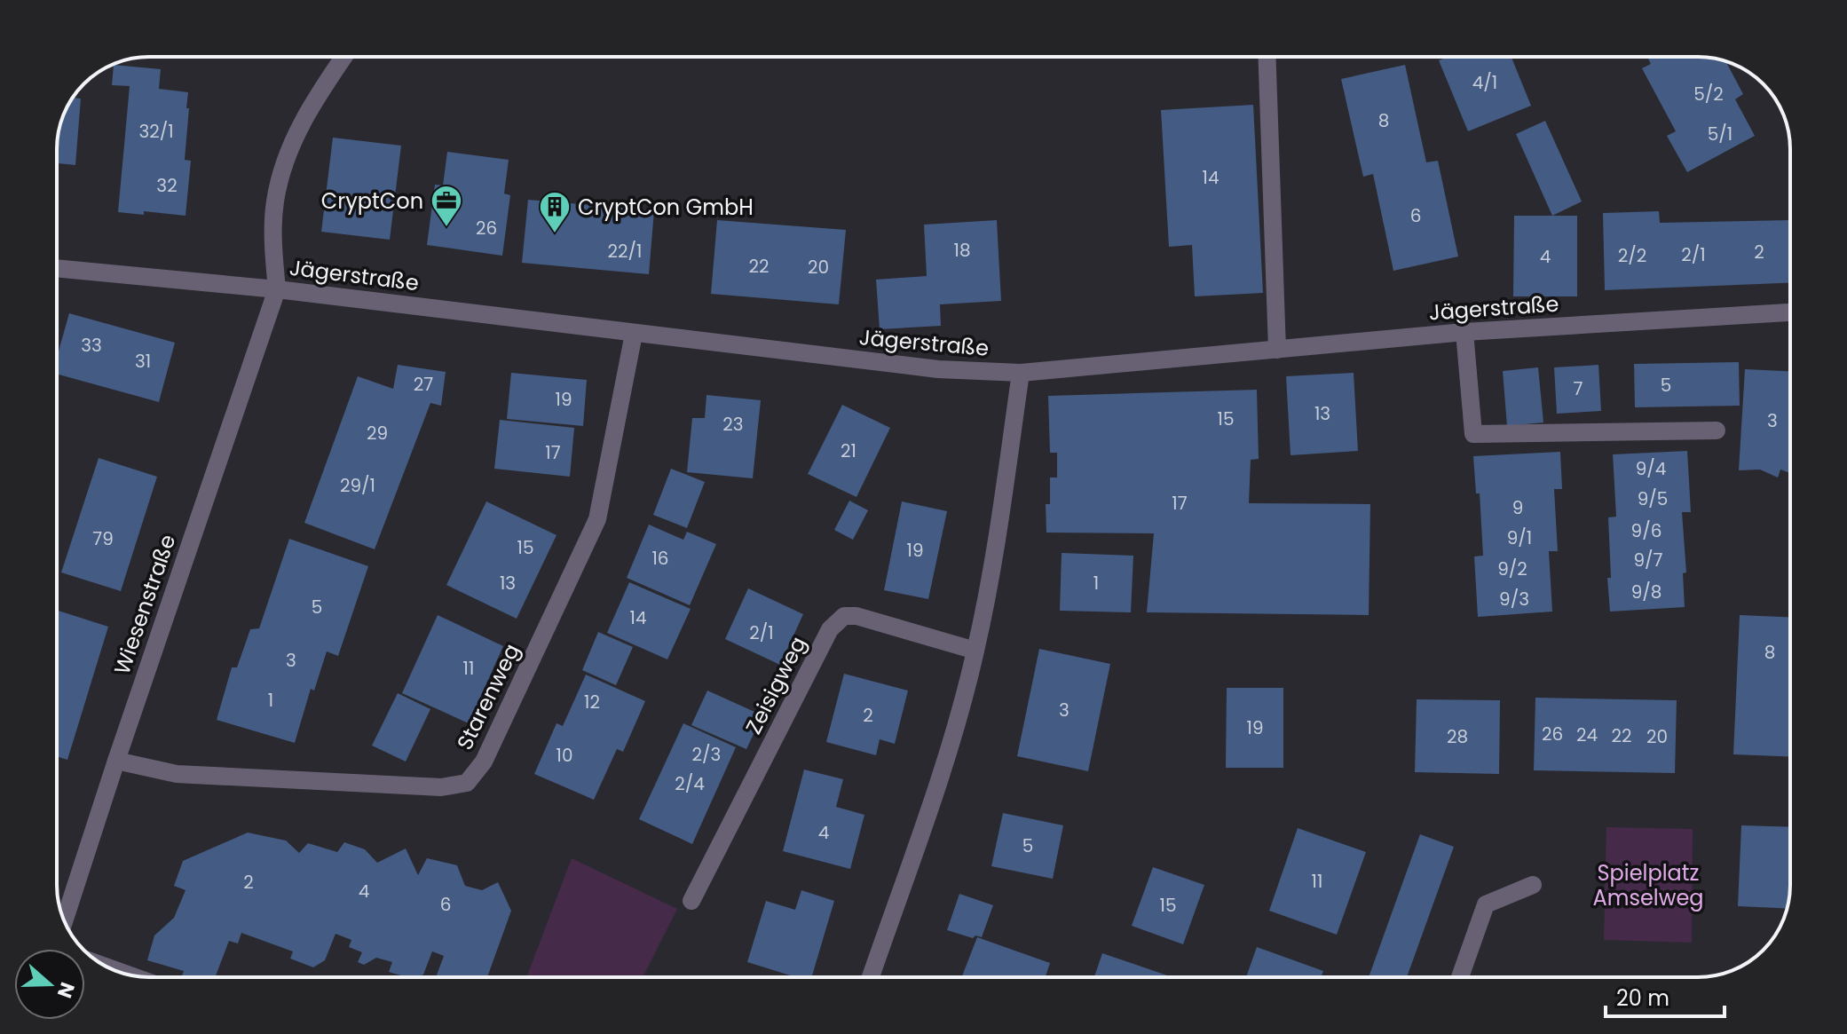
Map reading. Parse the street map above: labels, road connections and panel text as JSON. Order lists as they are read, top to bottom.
{
  "streets": {
    "street": [
      "Jägerstraße",
      "Wiesenstraße",
      "Zeisigweg",
      "Starenweg"
    ]
  },
  "crossings": [
    ["Jägerstraße", "Wiesenstraße"],
    ["Jägerstraße", "Starenweg"],
    ["Wiesenstraße", "Starenweg"]
  ],
  "parks": ["Spielplatz Amselweg"],
  "places": {
    "office": ["CryptCon"],
    "building": ["CryptCon GmbH"]
  },
  "house_numbers": [
    "4/1",
    "5/2",
    "8",
    "32/1",
    "5/1",
    "14",
    "32",
    "6",
    "26",
    "18",
    "22/1",
    "2",
    "2/1",
    "2/2",
    "4",
    "22",
    "20",
    "33",
    "31",
    "27",
    "5",
    "7",
    "19",
    "13",
    "15",
    "3",
    "23",
    "29",
    "21",
    "17",
    "9/4",
    "29/1",
    "9/5",
    "17",
    "9",
    "9/6",
    "9/1",
    "79",
    "15",
    "19",
    "16",
    "9/7",
    "9/2",
    "13",
    "1",
    "9/8",
    "9/3",
    "5",
    "14",
    "2/1",
    "8",
    "3",
    "11",
    "1",
    "12",
    "3",
    "2",
    "19",
    "26",
    "24",
    "22",
    "28",
    "20",
    "2/3",
    "10",
    "2/4",
    "4",
    "5",
    "11",
    "2",
    "4",
    "6",
    "15"
  ],
  "scale_bar": "20 m",
  "north": "right"
}
